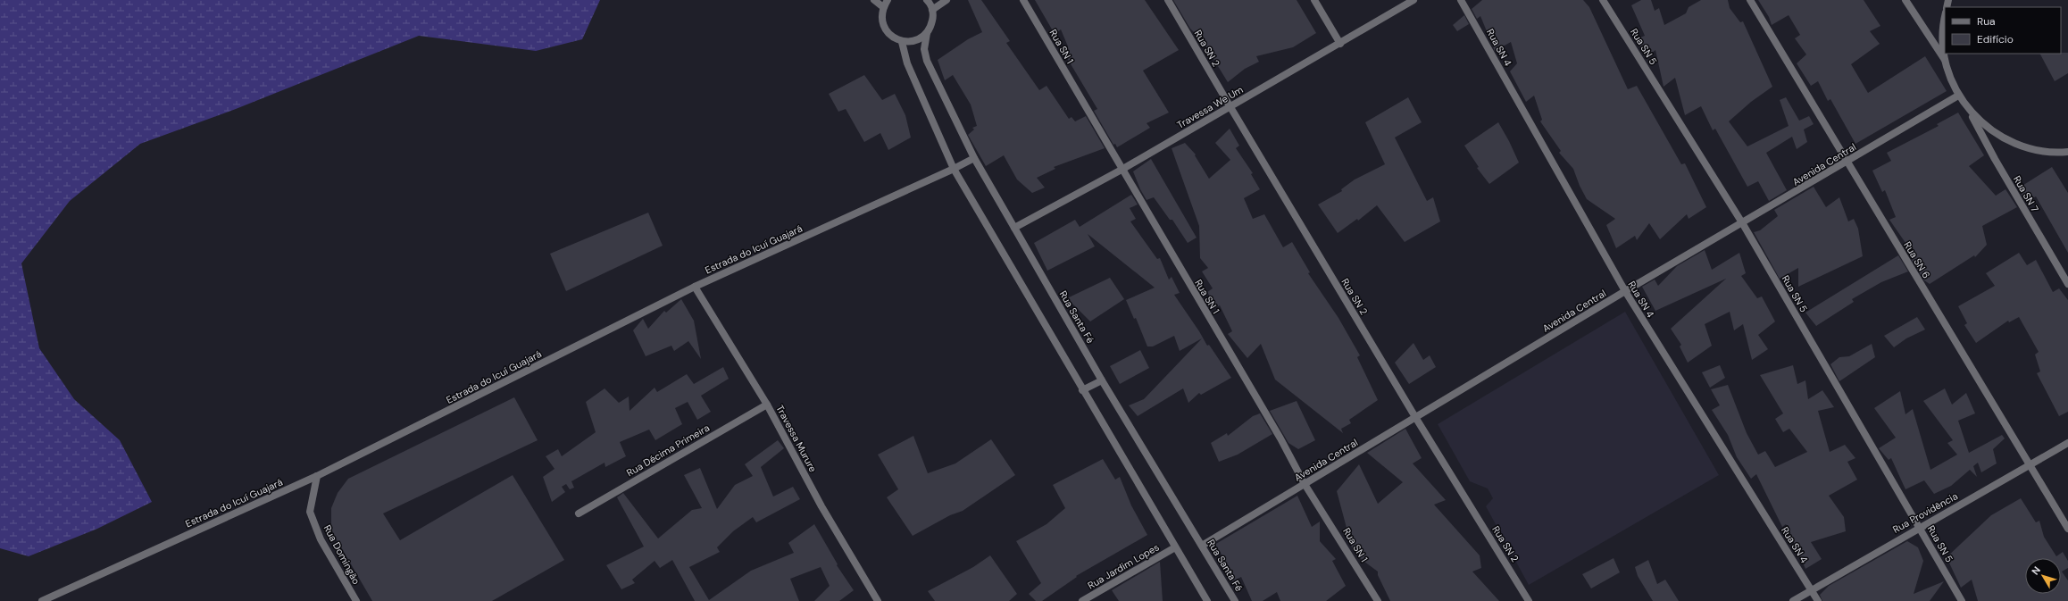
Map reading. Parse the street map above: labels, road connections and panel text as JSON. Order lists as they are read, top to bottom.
{
  "streets": {
    "street": [
      "Rua SN 1",
      "Rua SN 5",
      "Rua SN 4",
      "Rua SN 2",
      "Travessa We Um",
      "Avenida Central",
      "Rua SN 7",
      "Estrada do Icuí Guajará",
      "Rua SN 6",
      "Rua Santa Fé",
      "Travessa Murure",
      "Rua Décima Primeira",
      "Rua Providência",
      "Rua Domingão",
      "Rua Jardim Lopes"
    ]
  },
  "crossings": [
    ["Rua SN 1", "Travessa We Um"],
    ["Rua SN 1", "Avenida Central"],
    ["Rua SN 5", "Avenida Central"],
    ["Rua SN 5", "Rua Providência"],
    ["Rua SN 4", "Avenida Central"],
    ["Rua SN 4", "Rua Providência"],
    ["Rua SN 2", "Travessa We Um"],
    ["Rua SN 2", "Avenida Central"],
    ["Travessa We Um", "Rua Santa Fé"],
    ["Avenida Central", "Rua SN 6"],
    ["Avenida Central", "Rua Santa Fé"],
    ["Estrada do Icuí Guajará", "Rua Santa Fé"],
    ["Estrada do Icuí Guajará", "Travessa Murure"],
    ["Estrada do Icuí Guajará", "Rua Domingão"],
    ["Rua SN 6", "Rua Providência"],
    ["Travessa Murure", "Rua Décima Primeira"]
  ],
  "legend": ["Rua", "Edifício"],
  "north": "top left"
}
